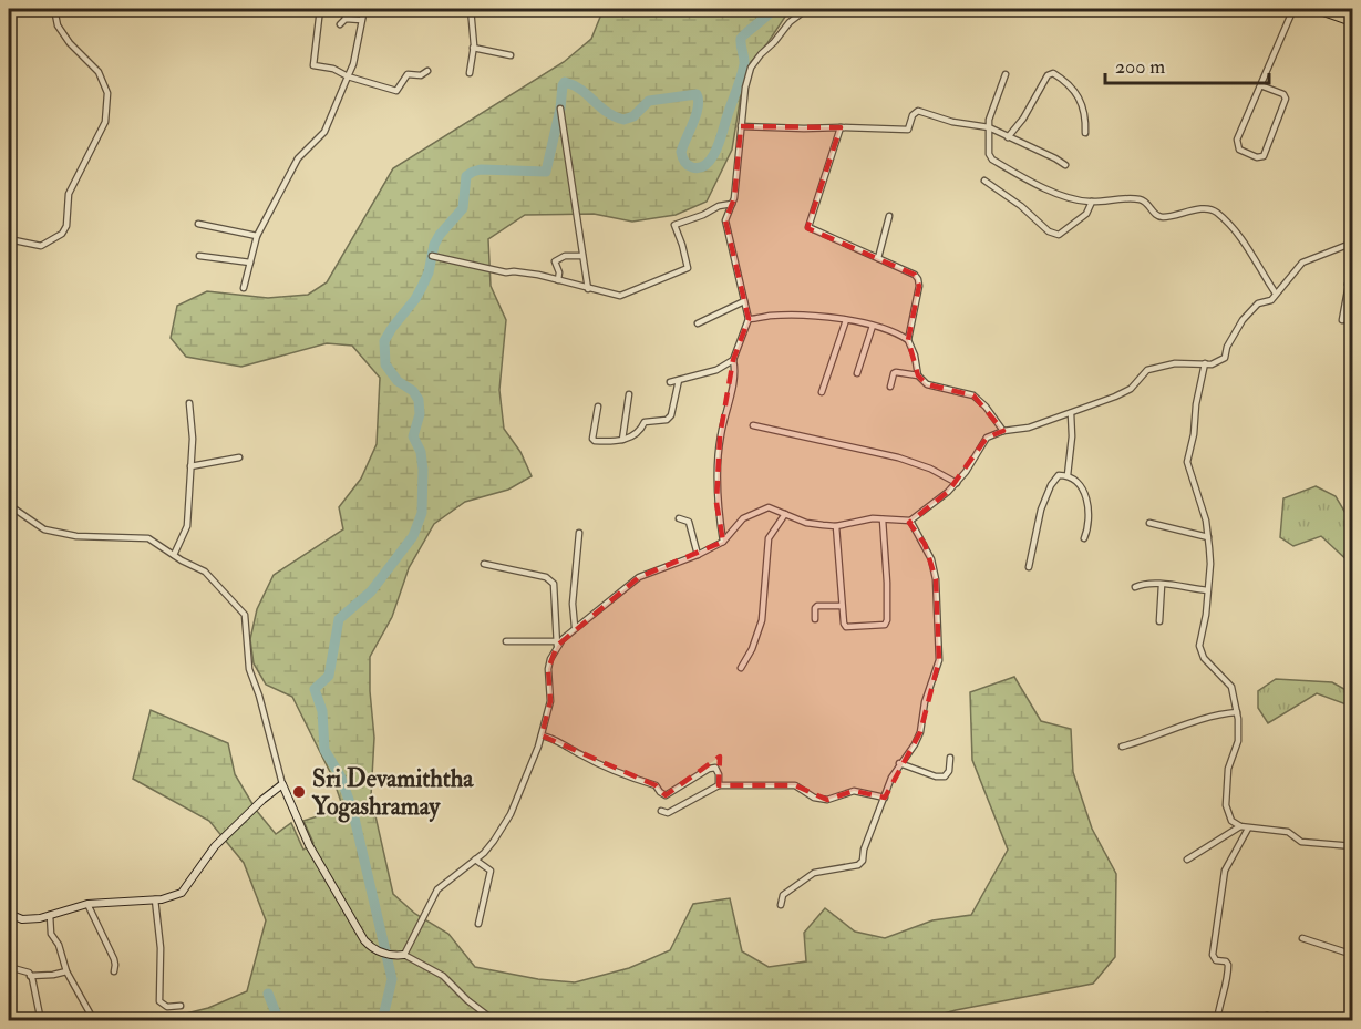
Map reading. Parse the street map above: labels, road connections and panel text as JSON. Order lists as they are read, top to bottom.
{
  "places": ["Sri Devamiththa Yogashramay"],
  "scale_bar": "200 m"
}
